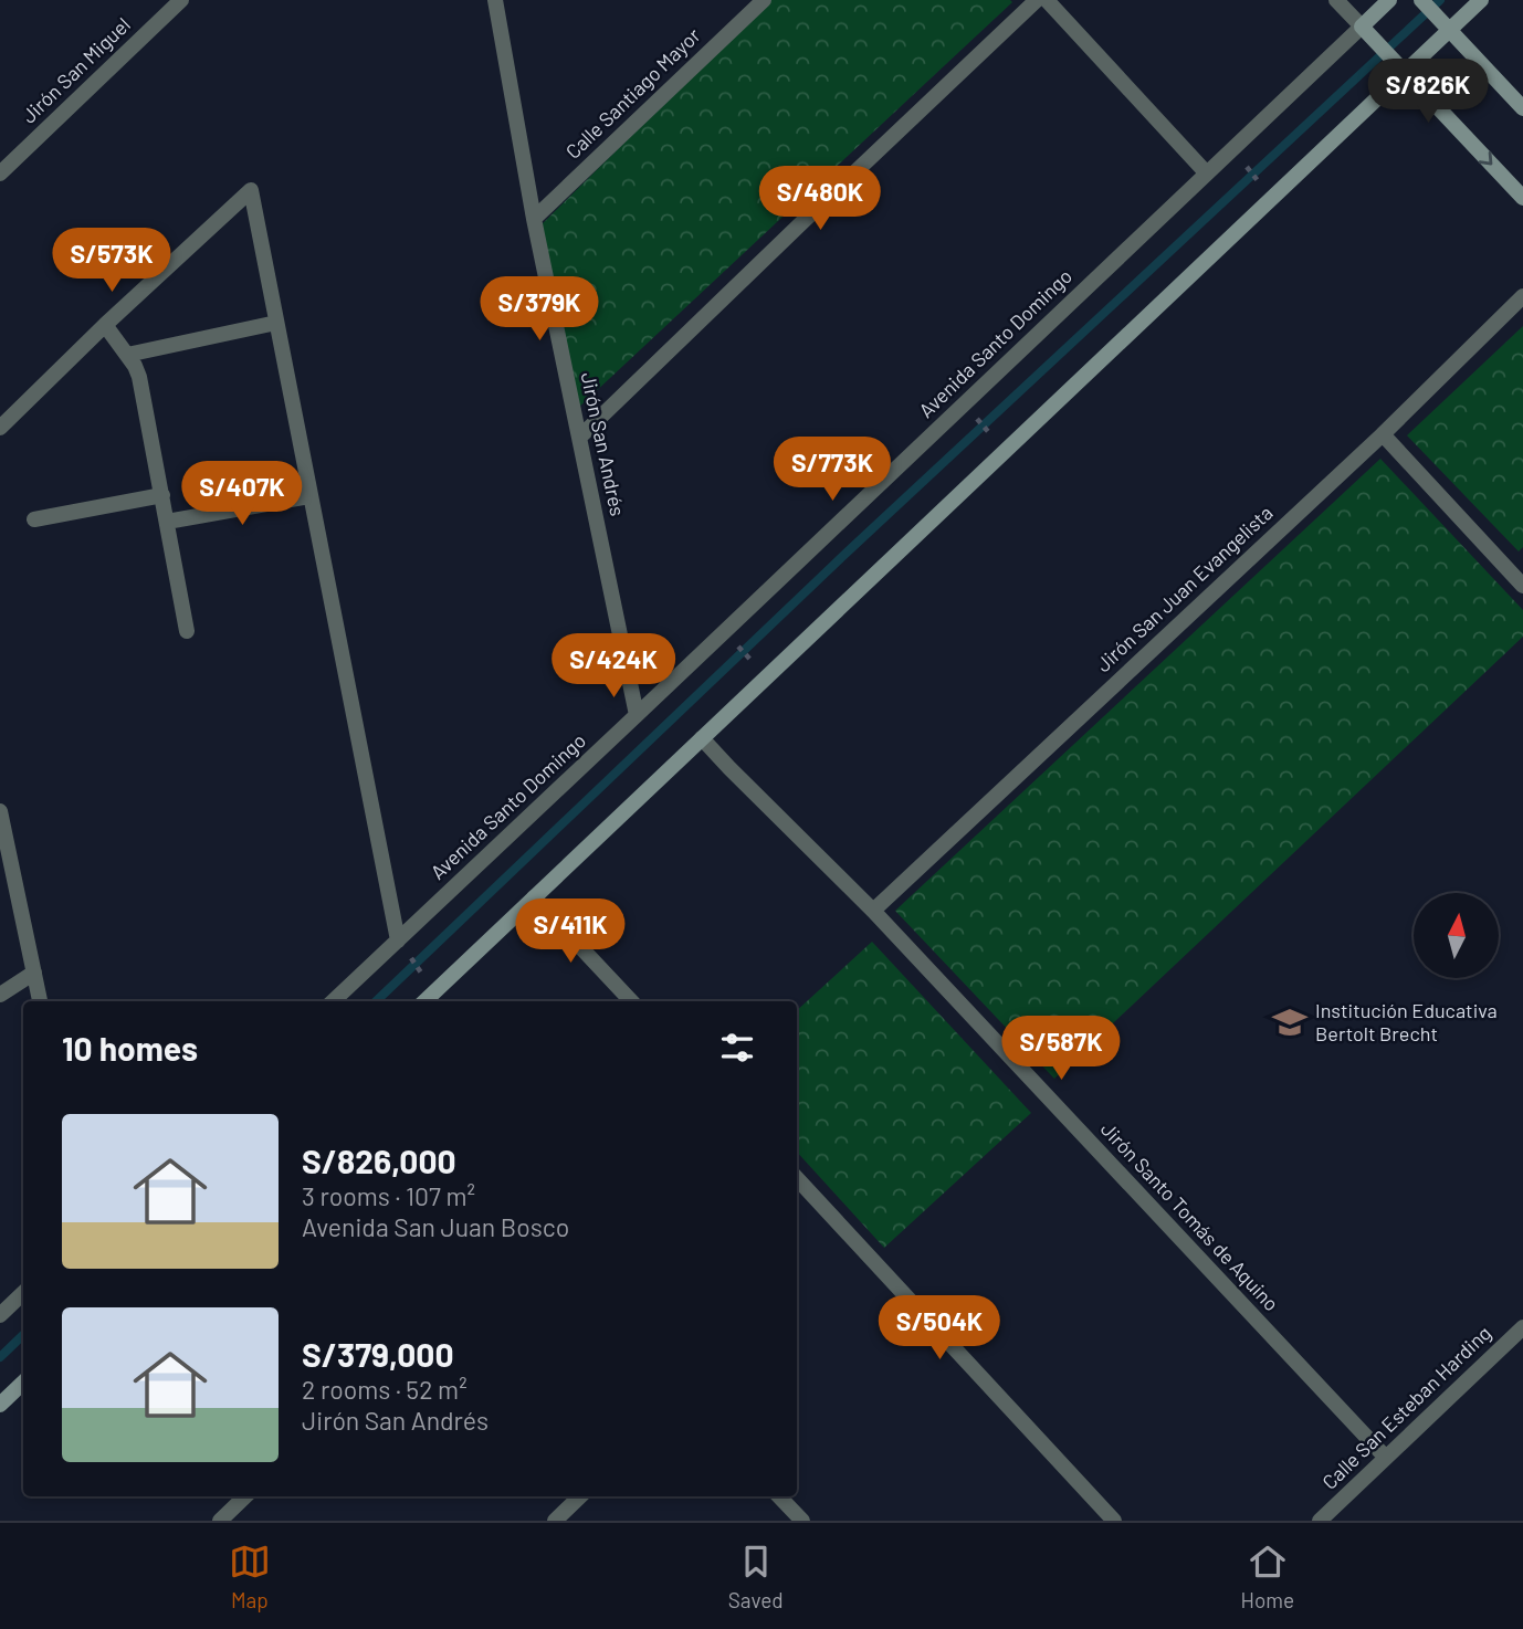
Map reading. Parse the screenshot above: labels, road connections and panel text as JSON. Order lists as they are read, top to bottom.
{
  "streets": {
    "main road": ["Avenida Santo Domingo"],
    "street": [
      "Jirón San Miguel",
      "Calle Santiago Mayor",
      "Jirón San Andrés",
      "Jirón San Juan Evangelista",
      "Jirón Santo Tomás de Aquino",
      "Calle San Esteban Harding"
    ]
  },
  "crossings": [
    ["Calle Santiago Mayor", "Jirón San Andrés"],
    ["Avenida Santo Domingo", "Jirón San Andrés"],
    ["Jirón San Juan Evangelista", "Jirón Santo Tomás de Aquino"],
    ["Jirón Santo Tomás de Aquino", "Calle San Esteban Harding"]
  ],
  "places": {
    "school or university": ["Institución Educativa Bertolt Brecht"]
  },
  "north": "top",
  "page": {
    "price": [
      "S/826K",
      "S/480K",
      "S/573K",
      "S/379K",
      "S/773K",
      "S/407K",
      "S/424K",
      "S/411K",
      "S/587K",
      "S/504K"
    ],
    "heading": "10 homes",
    "list": [
      {
        "name": "S/826,000",
        "note": "3 rooms · 107 m² · Avenida San Juan Bosco"
      },
      {
        "name": "S/379,000",
        "note": "2 rooms · 52 m² · Jirón San Andrés"
      }
    ],
    "tabs": ["Map", "Saved", "Home"]
  }
}
